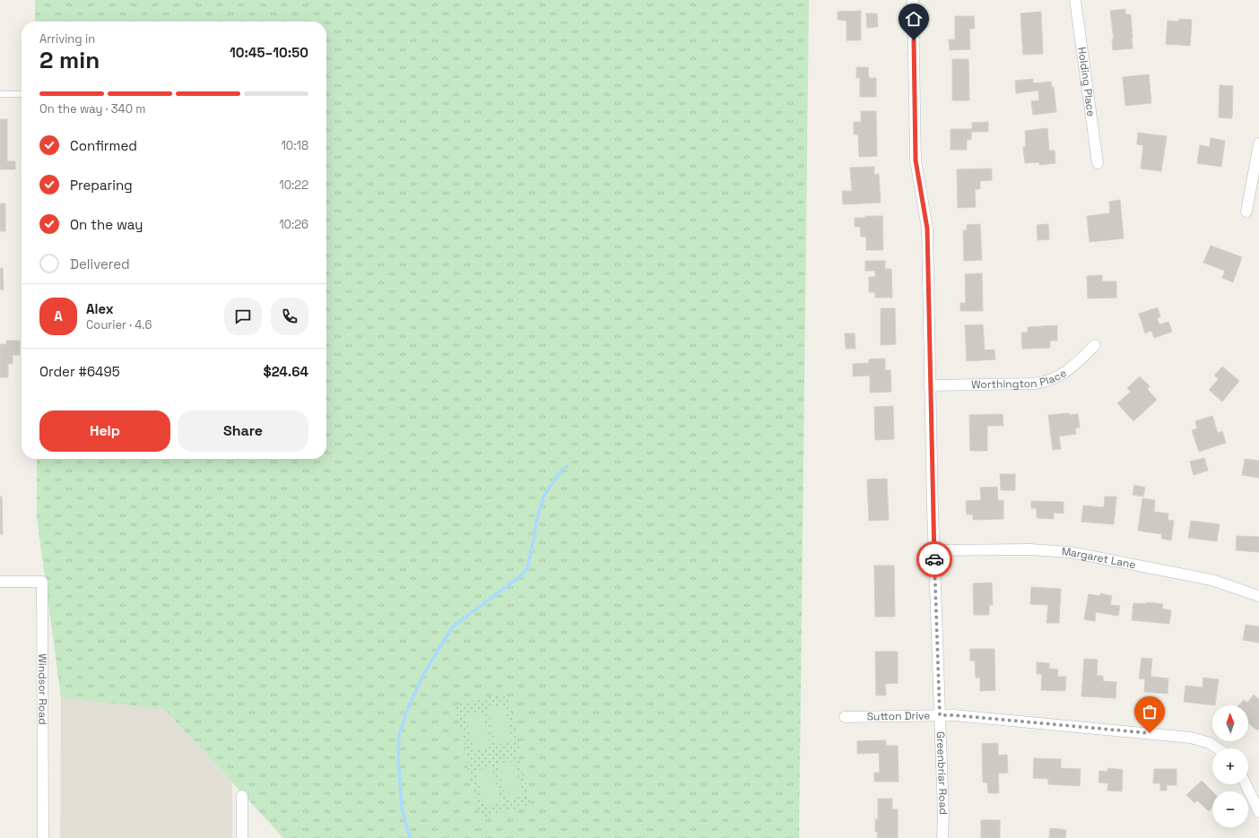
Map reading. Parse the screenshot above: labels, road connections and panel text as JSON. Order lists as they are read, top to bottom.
{
  "streets": {
    "street": [
      "Holding Place",
      "Worthington Place",
      "Margaret Lane",
      "Windsor Road",
      "Sutton Drive",
      "Greenbriar Road"
    ]
  },
  "crossings": [
    ["Worthington Place", "Greenbriar Road"],
    ["Margaret Lane", "Greenbriar Road"],
    ["Sutton Drive", "Greenbriar Road"]
  ],
  "north": "top",
  "page": {
    "heading": ["2 min", "Arriving in", "10:45–10:50"],
    "panel": [
      "Alex",
      "Courier · 4.6",
      "Order #6495",
      "$24.64"
    ],
    "bar": "On the way · 340 m",
    "list": [
      ["Confirmed", "10:18"],
      ["Preparing", "10:22"],
      ["On the way", "10:26"],
      "Delivered"
    ],
    "round": "A",
    "buttons": ["Help", "Share"],
    "map_buttons": ["+", "−"]
  }
}
